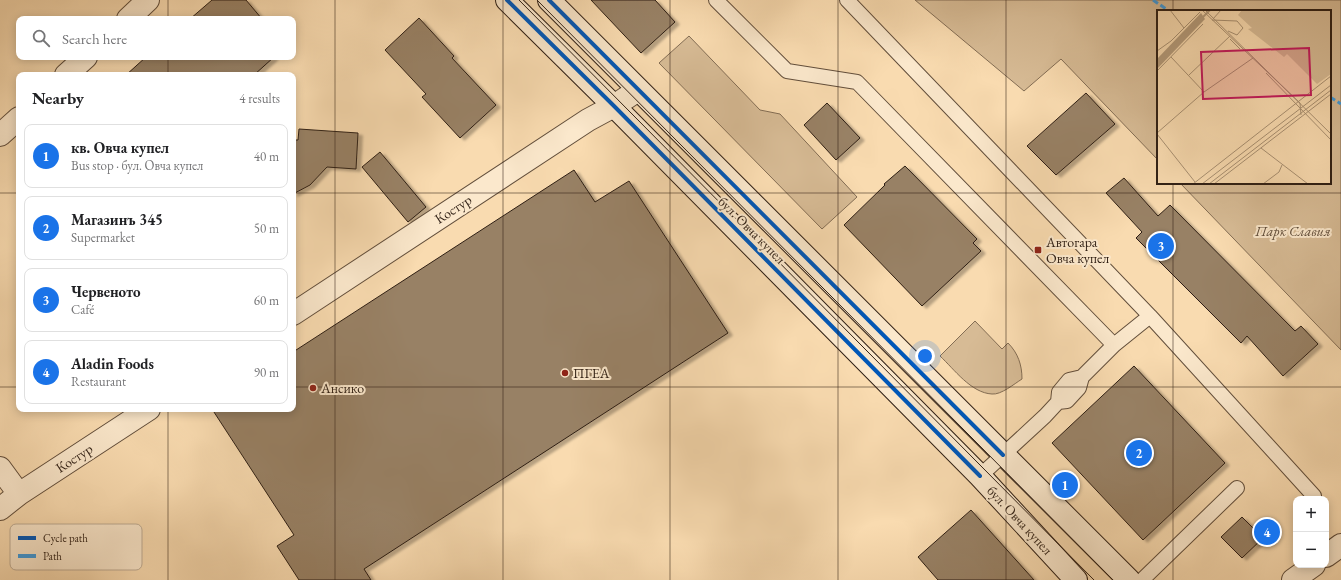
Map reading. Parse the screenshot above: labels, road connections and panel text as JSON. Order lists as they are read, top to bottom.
{
  "streets": {
    "main road": ["Костур", "бул. Овча купел"]
  },
  "crossings": [
    ["Костур", "бул. Овча купел"]
  ],
  "parks": ["Парк Славия"],
  "places": {
    "transit": ["Автогара Овча купел"],
    "other": ["ПГЕА", "Ансико"]
  },
  "legend": ["Cycle path", "Path"],
  "page": {
    "search": "Search here",
    "heading": ["Nearby", "4 results"],
    "list": [
      {
        "mark": "1",
        "name": "кв. Овча купел",
        "note": "Bus stop · бул. Овча купел",
        "value": "40 m"
      },
      {
        "mark": "2",
        "name": "Магазинъ 345",
        "note": "Supermarket",
        "value": "50 m"
      },
      {
        "mark": "3",
        "name": "Червеното",
        "note": "Café",
        "value": "60 m"
      },
      {
        "mark": "4",
        "name": "Aladin Foods",
        "note": "Restaurant",
        "value": "90 m"
      }
    ],
    "pins": [
      "3",
      "2",
      "1",
      "4"
    ],
    "map_buttons": ["+", "−"]
  }
}
